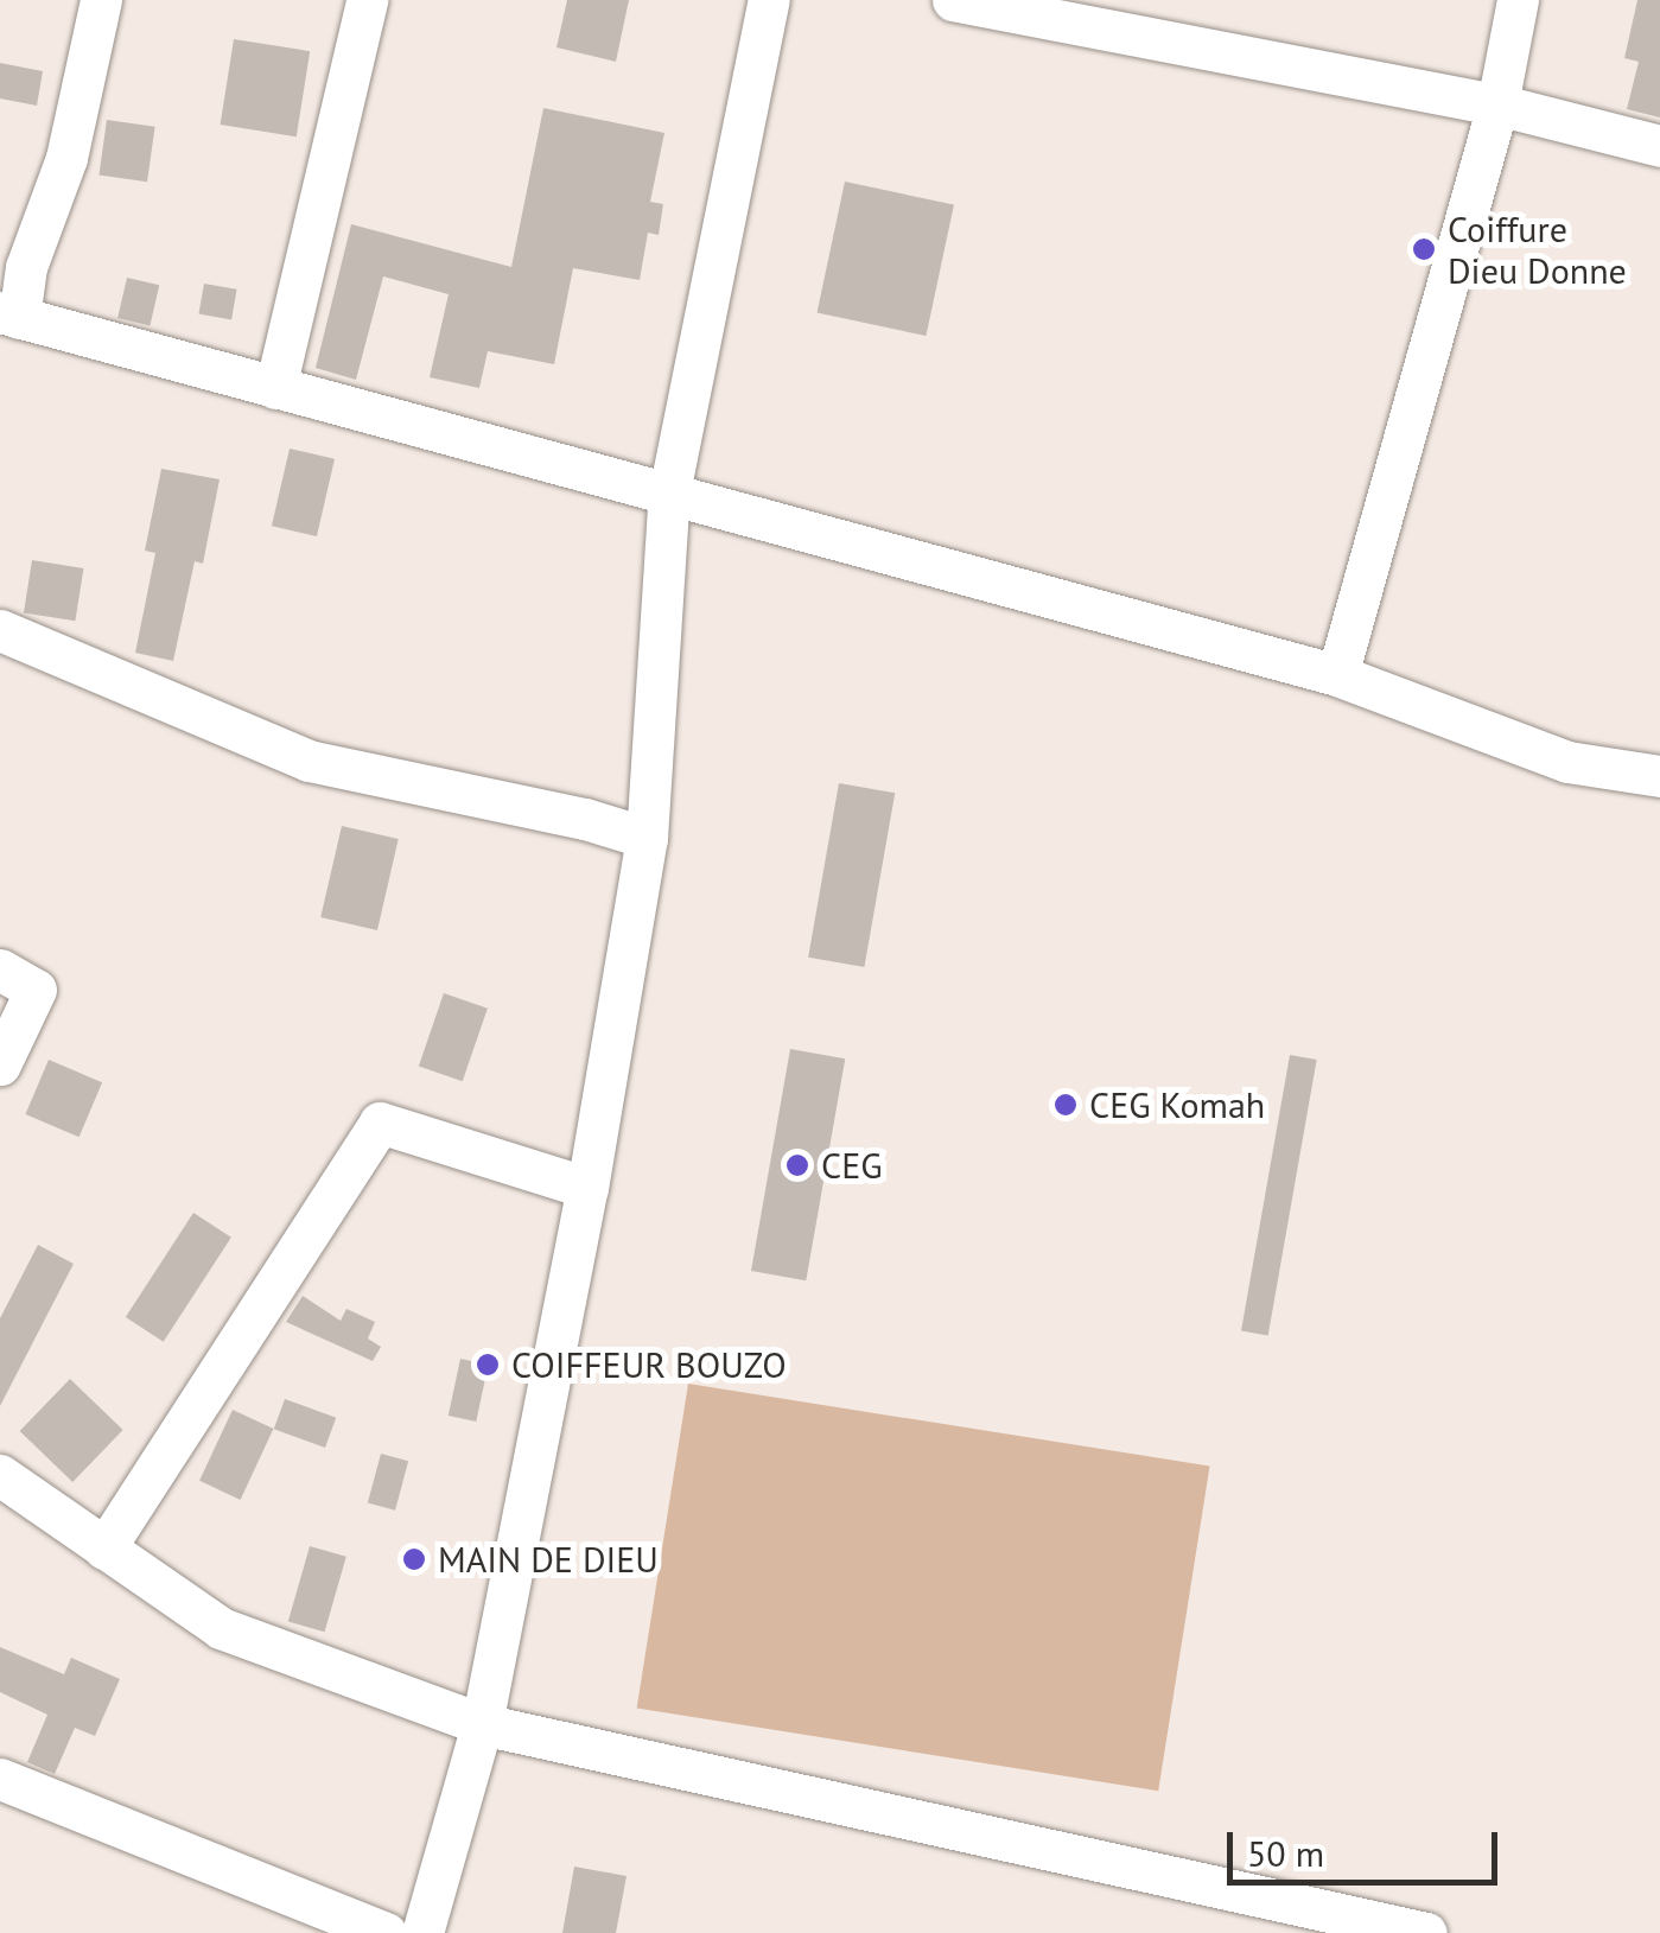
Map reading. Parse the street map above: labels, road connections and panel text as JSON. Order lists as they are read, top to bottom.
{
  "places": [
    "Coiffure Dieu Donne",
    "CEG Komah",
    "CEG",
    "COIFFEUR BOUZO",
    "MAIN DE DIEU"
  ],
  "scale_bar": "50 m"
}
